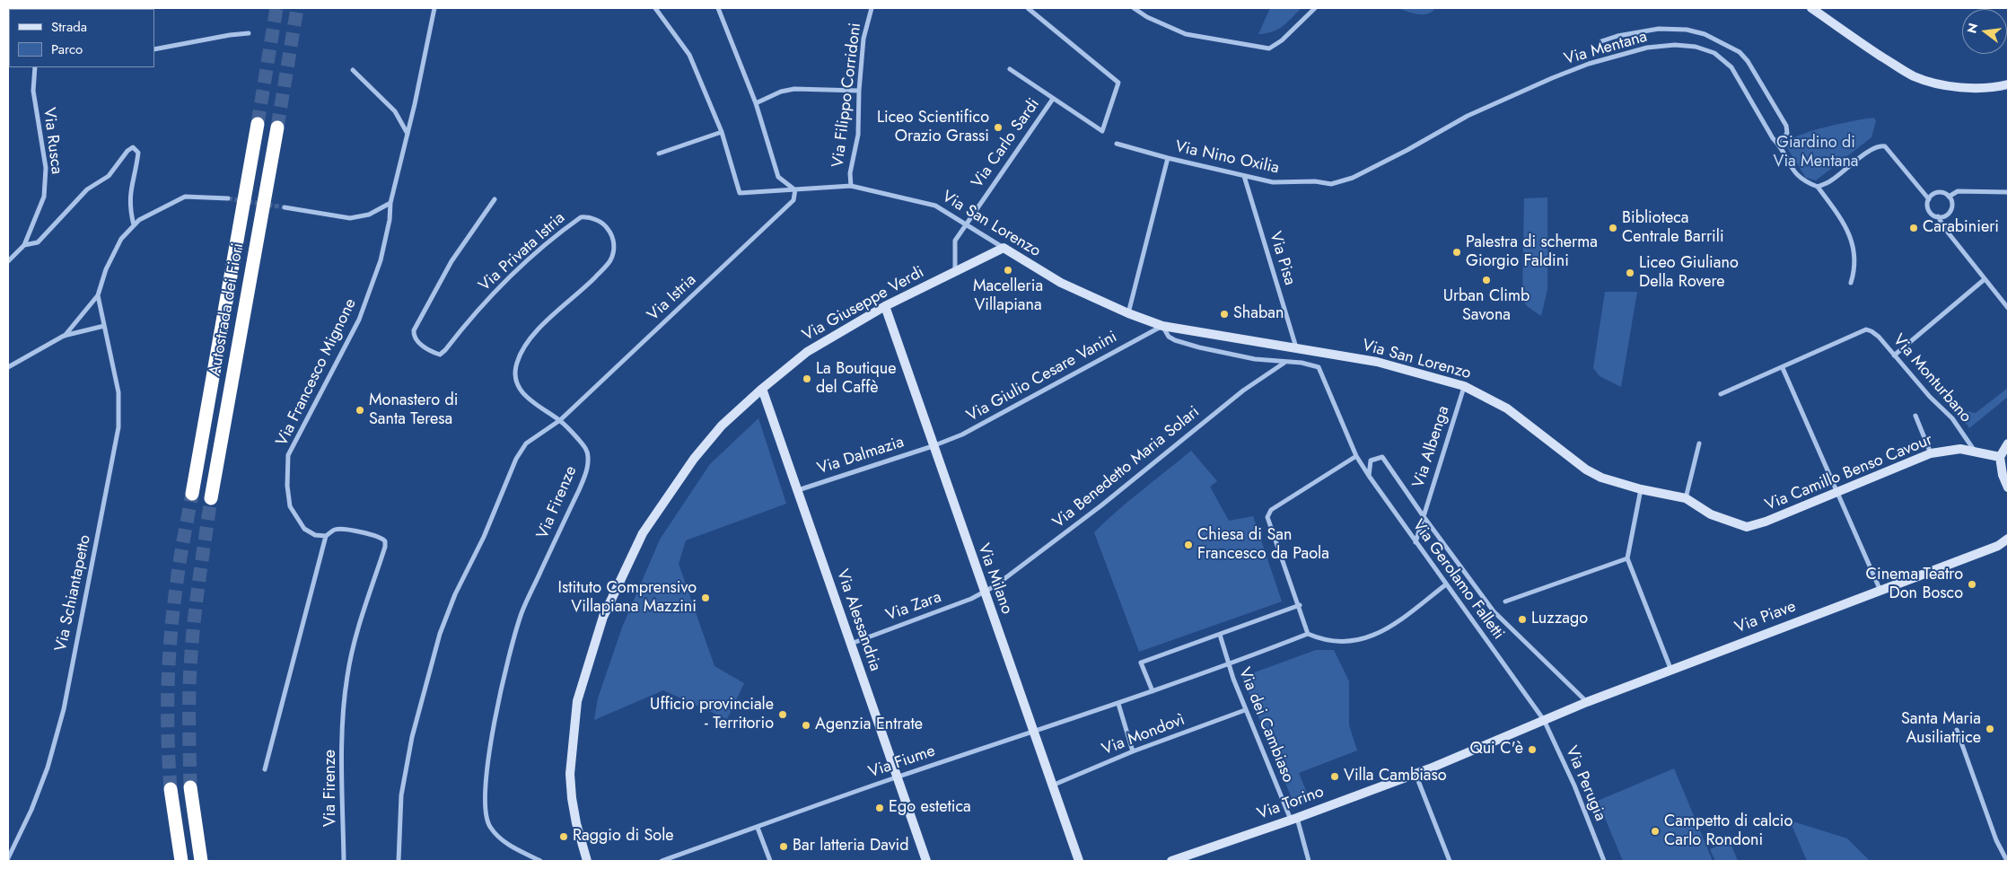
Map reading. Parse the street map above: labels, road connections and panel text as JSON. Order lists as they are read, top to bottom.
{
  "streets": {
    "highway": ["Autostrada dei Fiori"],
    "street": [
      "Via Mentana",
      "Via Filippo Corridoni",
      "Via Rusca",
      "Via Carlo Sardi",
      "Via Nino Oxilia",
      "Via San Lorenzo",
      "Via Privata Istria",
      "Via Pisa",
      "Via Istria",
      "Via Giuseppe Verdi",
      "Via Francesco Mignone",
      "Via Giulio Cesare Vanini",
      "Via Monturbano",
      "Via Albenga",
      "Via Dalmazia",
      "Via Benedetto Maria Solari",
      "Via Camillo Benso Cavour",
      "Via Firenze",
      "Via Milano",
      "Via Gerolamo Falletti",
      "Via Schiantapetto",
      "Via Zara",
      "Via Piave",
      "Via Alessandria",
      "Via dei Cambiaso",
      "Via Mondovì",
      "Via Fiume",
      "Via Perugia",
      "Via Torino"
    ]
  },
  "crossings": [
    ["Via Mentana", "Via Nino Oxilia"],
    ["Via Filippo Corridoni", "Via San Lorenzo"],
    ["Via Carlo Sardi", "Via San Lorenzo"],
    ["Via Carlo Sardi", "Via Giuseppe Verdi"],
    ["Via Nino Oxilia", "Via Pisa"],
    ["Via San Lorenzo", "Via Pisa"],
    ["Via San Lorenzo", "Via Istria"],
    ["Via San Lorenzo", "Via Giuseppe Verdi"],
    ["Via San Lorenzo", "Via Giulio Cesare Vanini"],
    ["Via San Lorenzo", "Via Albenga"],
    ["Via San Lorenzo", "Via Benedetto Maria Solari"],
    ["Via San Lorenzo", "Via Camillo Benso Cavour"],
    ["Via San Lorenzo", "Via Gerolamo Falletti"],
    ["Via Privata Istria", "Via Istria"],
    ["Via Privata Istria", "Via Firenze"],
    ["Via Istria", "Via Firenze"],
    ["Via Giuseppe Verdi", "Via Milano"],
    ["Via Giuseppe Verdi", "Via Alessandria"],
    ["Via Francesco Mignone", "Via Firenze"],
    ["Via Giulio Cesare Vanini", "Via Dalmazia"],
    ["Via Giulio Cesare Vanini", "Via Milano"],
    ["Via Monturbano", "Via Camillo Benso Cavour"],
    ["Via Albenga", "Via Gerolamo Falletti"],
    ["Via Dalmazia", "Via Milano"],
    ["Via Dalmazia", "Via Alessandria"],
    ["Via Benedetto Maria Solari", "Via Milano"],
    ["Via Benedetto Maria Solari", "Via Zara"],
    ["Via Milano", "Via Zara"],
    ["Via Milano", "Via Mondovì"],
    ["Via Milano", "Via Fiume"],
    ["Via Gerolamo Falletti", "Via Piave"],
    ["Via Gerolamo Falletti", "Via Perugia"],
    ["Via Gerolamo Falletti", "Via Torino"],
    ["Via Zara", "Via Alessandria"],
    ["Via Piave", "Via Perugia"],
    ["Via Piave", "Via Torino"],
    ["Via Alessandria", "Via Fiume"],
    ["Via dei Cambiaso", "Via Mondovì"],
    ["Via dei Cambiaso", "Via Fiume"],
    ["Via dei Cambiaso", "Via Torino"],
    ["Via Perugia", "Via Torino"]
  ],
  "parks": ["Giardino di Via Mentana"],
  "places": [
    "Liceo Scientifico Orazio Grassi",
    "Biblioteca Centrale Barrili",
    "Carabinieri",
    "Palestra di scherma Giorgio Faldini",
    "Macelleria Villapiana",
    "Liceo Giuliano Della Rovere",
    "Urban Climb Savona",
    "Shaban",
    "La Boutique del Caffè",
    "Monastero di Santa Teresa",
    "Chiesa di San Francesco da Paola",
    "Cinema Teatro Don Bosco",
    "Istituto Comprensivo Villapiana Mazzini",
    "Luzzago",
    "Ufficio provinciale - Territorio",
    "Agenzia Entrate",
    "Santa Maria Ausiliatrice",
    "Qui C'è",
    "Villa Cambiaso",
    "Ego estetica",
    "Campetto di calcio Carlo Rondoni",
    "Raggio di Sole",
    "Bar latteria David"
  ],
  "legend": ["Strada", "Parco"],
  "north": "left"
}
